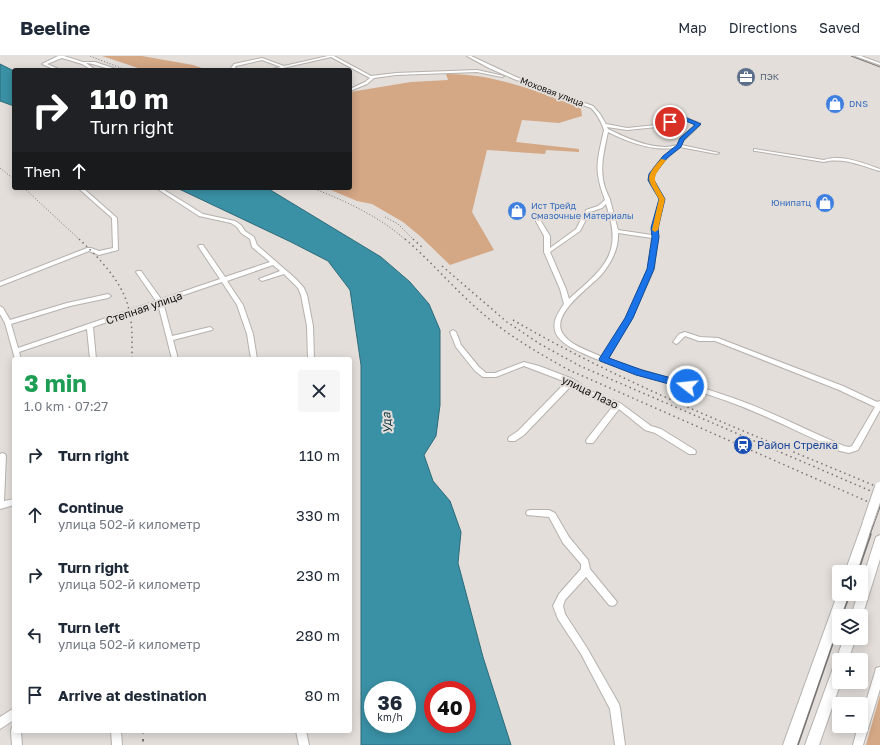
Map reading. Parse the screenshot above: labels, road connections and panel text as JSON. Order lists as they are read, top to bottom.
{
  "streets": {
    "street": ["Моховая улица", "Степная улица", "улица Лазо"]
  },
  "water": ["Уда"],
  "places": {
    "office": ["ПЭК"],
    "shop": ["DNS", "Юнипатц", "Ист Трейд Смазочные Материалы"],
    "station": ["Район Стрелка"]
  },
  "page": {
    "header": "Beeline",
    "nav": ["Map", "Directions", "Saved"],
    "turn": ["110 m", "Turn right"],
    "then": "Then",
    "heading": ["3 min", "1.0 km · 07:27"],
    "list": [
      {
        "name": "Turn right",
        "value": "110 m"
      },
      {
        "name": "Continue",
        "note": "улица 502-й километр",
        "value": "330 m"
      },
      {
        "name": "Turn right",
        "note": "улица 502-й километр",
        "value": "230 m"
      },
      {
        "name": "Turn left",
        "note": "улица 502-й километр",
        "value": "280 m"
      },
      {
        "name": "Arrive at destination",
        "value": "80 m"
      }
    ],
    "map_buttons": ["+", "−"],
    "speed": "36 km/h",
    "limit": "40"
  }
}
